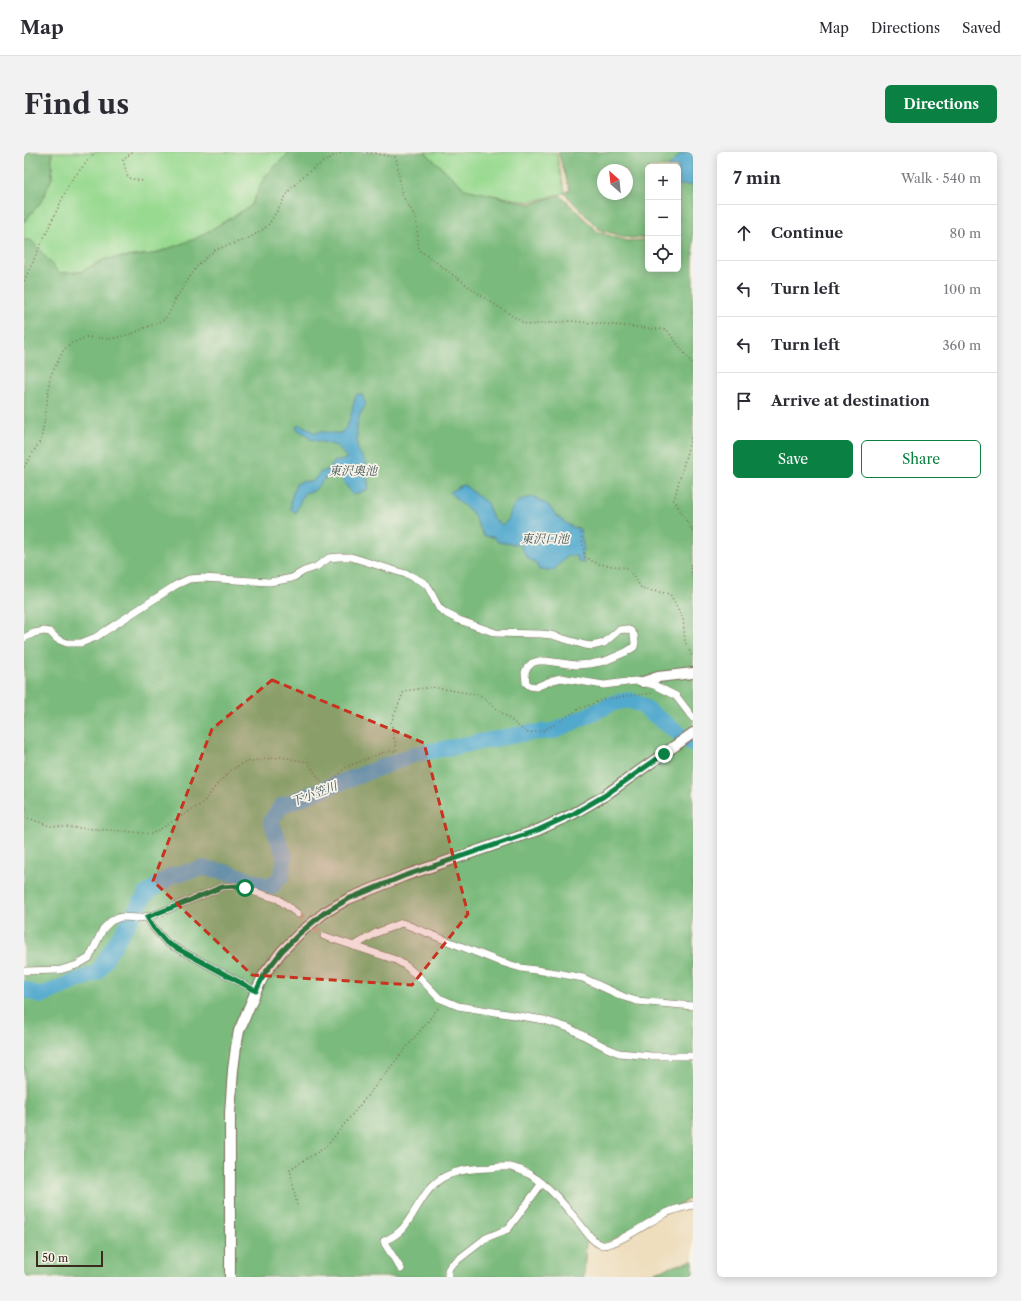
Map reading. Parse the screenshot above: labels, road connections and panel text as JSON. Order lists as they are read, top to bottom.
{
  "water": ["東沢奥池", "東沢口池", "下小笠川"],
  "scale_bar": "50 m",
  "north": "top left",
  "page": {
    "header": "Map",
    "nav": ["Map", "Directions", "Saved"],
    "buttons": [
      "Directions",
      ["Save", "Share"]
    ],
    "title": "Find us",
    "heading": ["7 min", "Walk · 540 m"],
    "map_buttons": ["+", "−"],
    "list": [
      ["Continue", "80 m"],
      ["Turn left", "100 m"],
      ["Turn left", "360 m"],
      "Arrive at destination"
    ],
    "scale": "50 m"
  }
}
